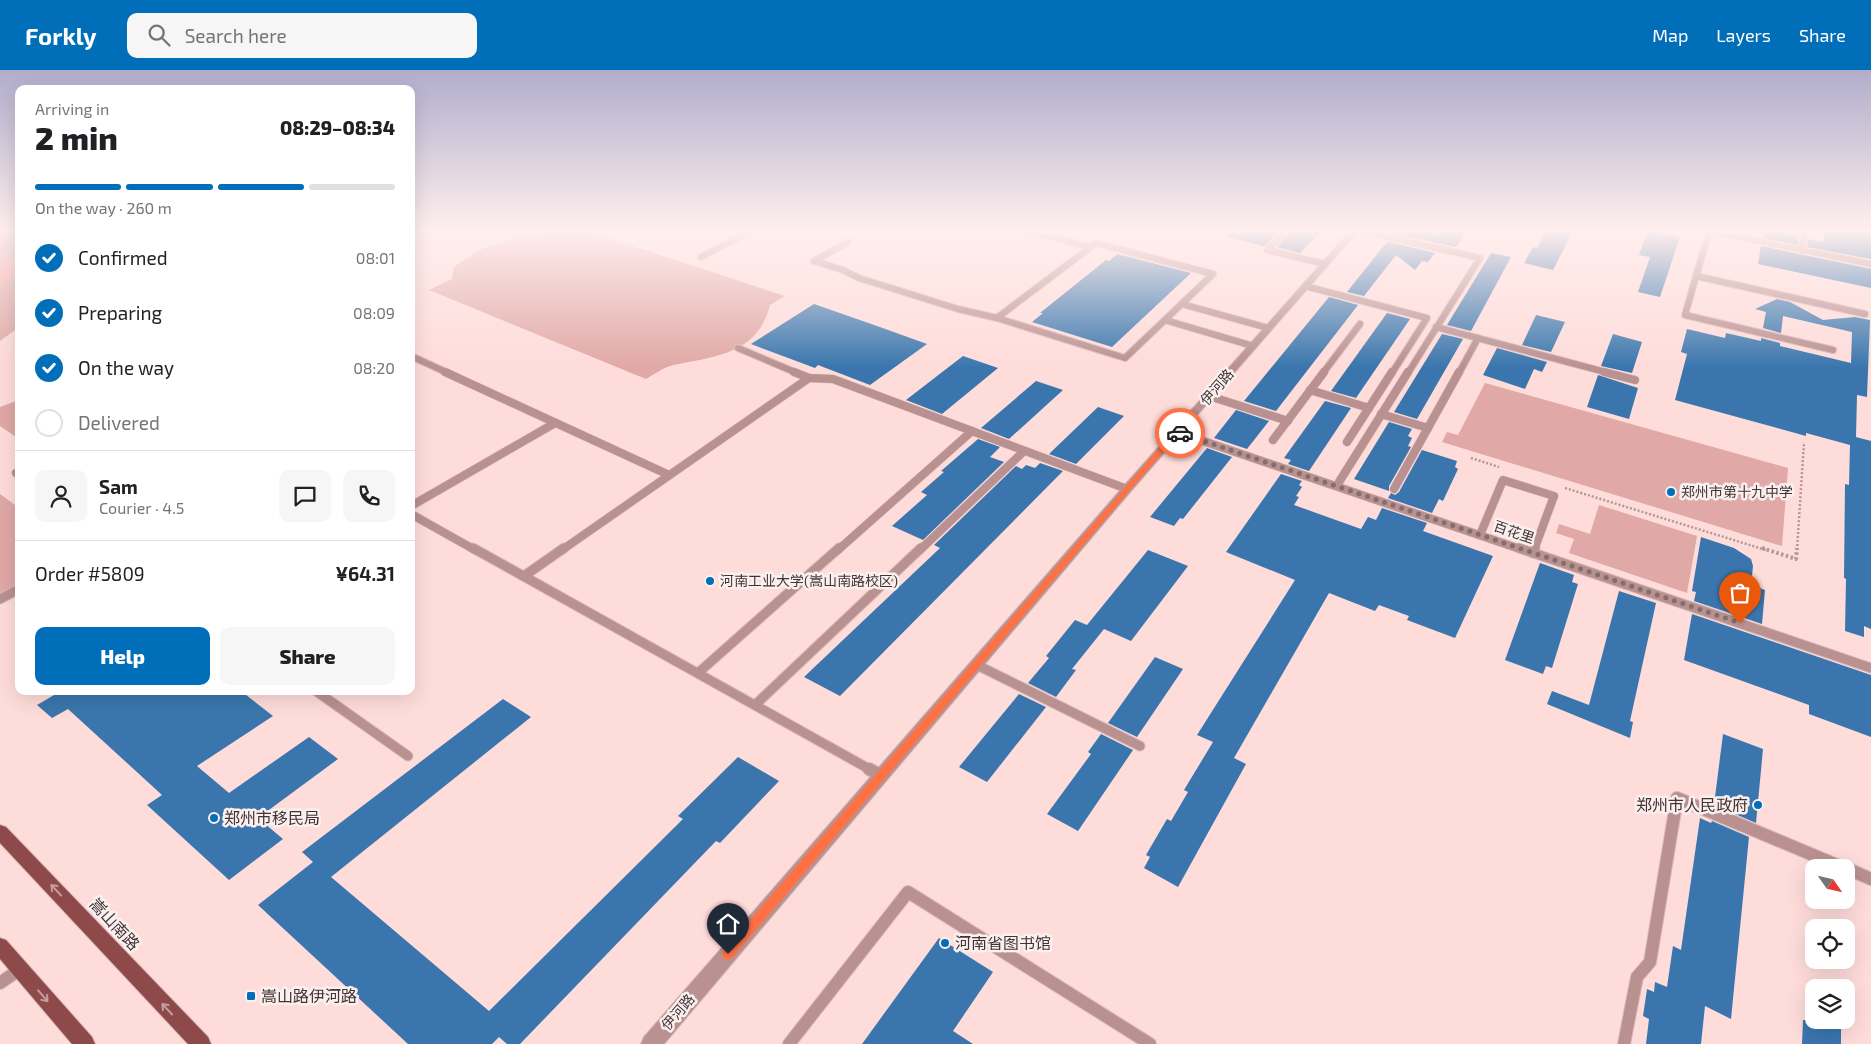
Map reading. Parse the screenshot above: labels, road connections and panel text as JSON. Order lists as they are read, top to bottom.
{
  "streets": {
    "main road": ["嵩山南路"],
    "street": ["伊河路"],
    "lane": ["百花里"]
  },
  "crossings": [
    ["伊河路", "百花里"]
  ],
  "places": {
    "other": [
      "郑州市第十九中学",
      "河南工业大学(嵩山南路校区)",
      "郑州市人民政府",
      "郑州市移民局",
      "河南省图书馆"
    ],
    "transit": ["嵩山路伊河路"]
  },
  "north": "bottom right",
  "page": {
    "header": "Forkly",
    "search": "Search here",
    "nav": ["Map", "Layers", "Share"],
    "heading": ["2 min", "Arriving in", "08:29–08:34"],
    "panel": [
      "Sam",
      "Courier · 4.5",
      "Order #5809",
      "¥64.31"
    ],
    "bar": "On the way · 260 m",
    "list": [
      ["Confirmed", "08:01"],
      ["Preparing", "08:09"],
      ["On the way", "08:20"],
      "Delivered"
    ],
    "buttons": ["Help", "Share"]
  }
}
